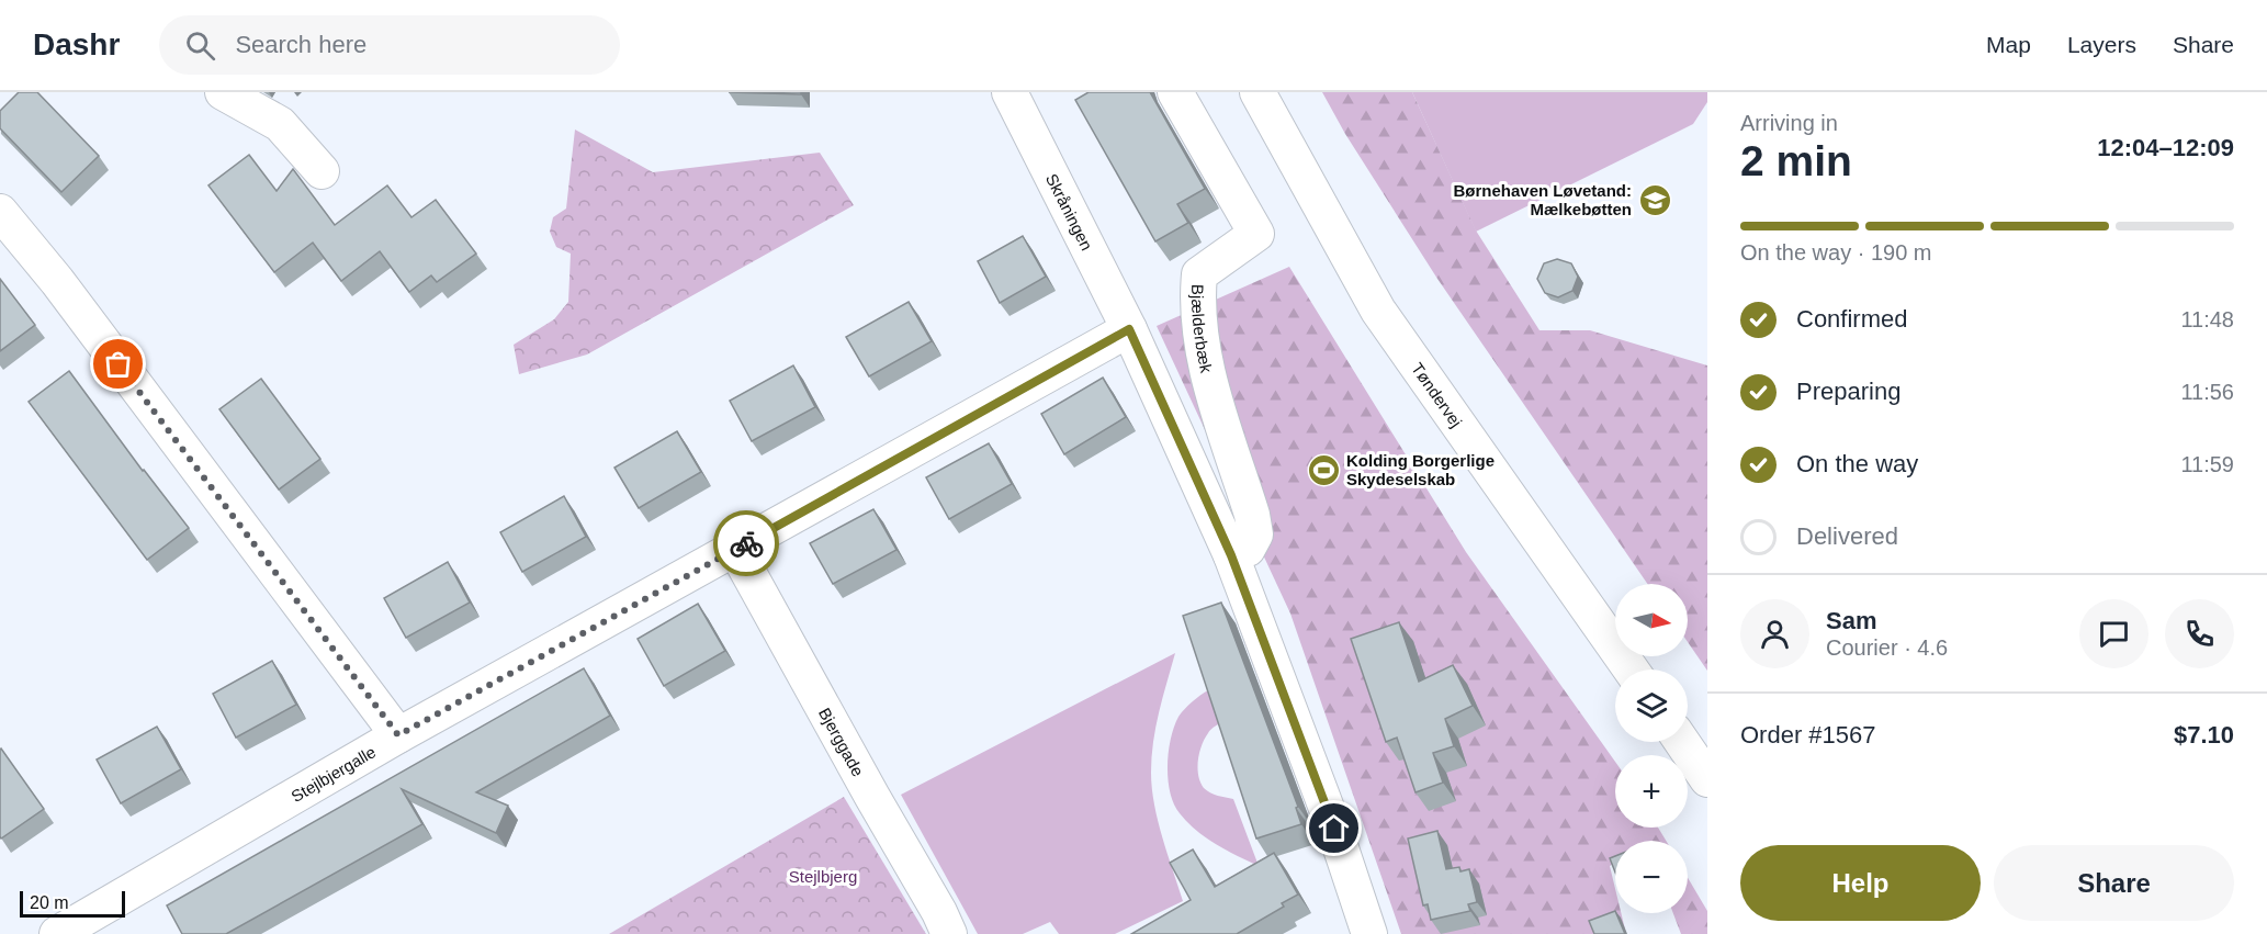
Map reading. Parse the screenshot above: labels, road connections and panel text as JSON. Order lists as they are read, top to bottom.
{
  "streets": {
    "street": [
      "Skråningen",
      "Bjælderbæk",
      "Tøndervej",
      "Bjerggade",
      "Stejlbjergalle"
    ]
  },
  "crossings": [
    ["Skråningen", "Stejlbjergalle"],
    ["Bjerggade", "Stejlbjergalle"]
  ],
  "parks": ["Stejlbjerg"],
  "places": {
    "school or university": ["Børnehaven Løvetand: Mælkebøtten"],
    "sports": ["Kolding Borgerlige Skydeselskab"]
  },
  "scale_bar": "20 m",
  "north": "right",
  "page": {
    "header": "Dashr",
    "search": "Search here",
    "nav": ["Map", "Layers", "Share"],
    "heading": ["2 min", "Arriving in", "12:04–12:09"],
    "panel": [
      "Sam",
      "Courier · 4.6",
      "Order #1567",
      "$7.10"
    ],
    "bar": "On the way · 190 m",
    "list": [
      ["Confirmed", "11:48"],
      ["Preparing", "11:56"],
      ["On the way", "11:59"],
      "Delivered"
    ],
    "map_buttons": ["+", "−"],
    "buttons": ["Help", "Share"],
    "scale": "20 m"
  }
}
